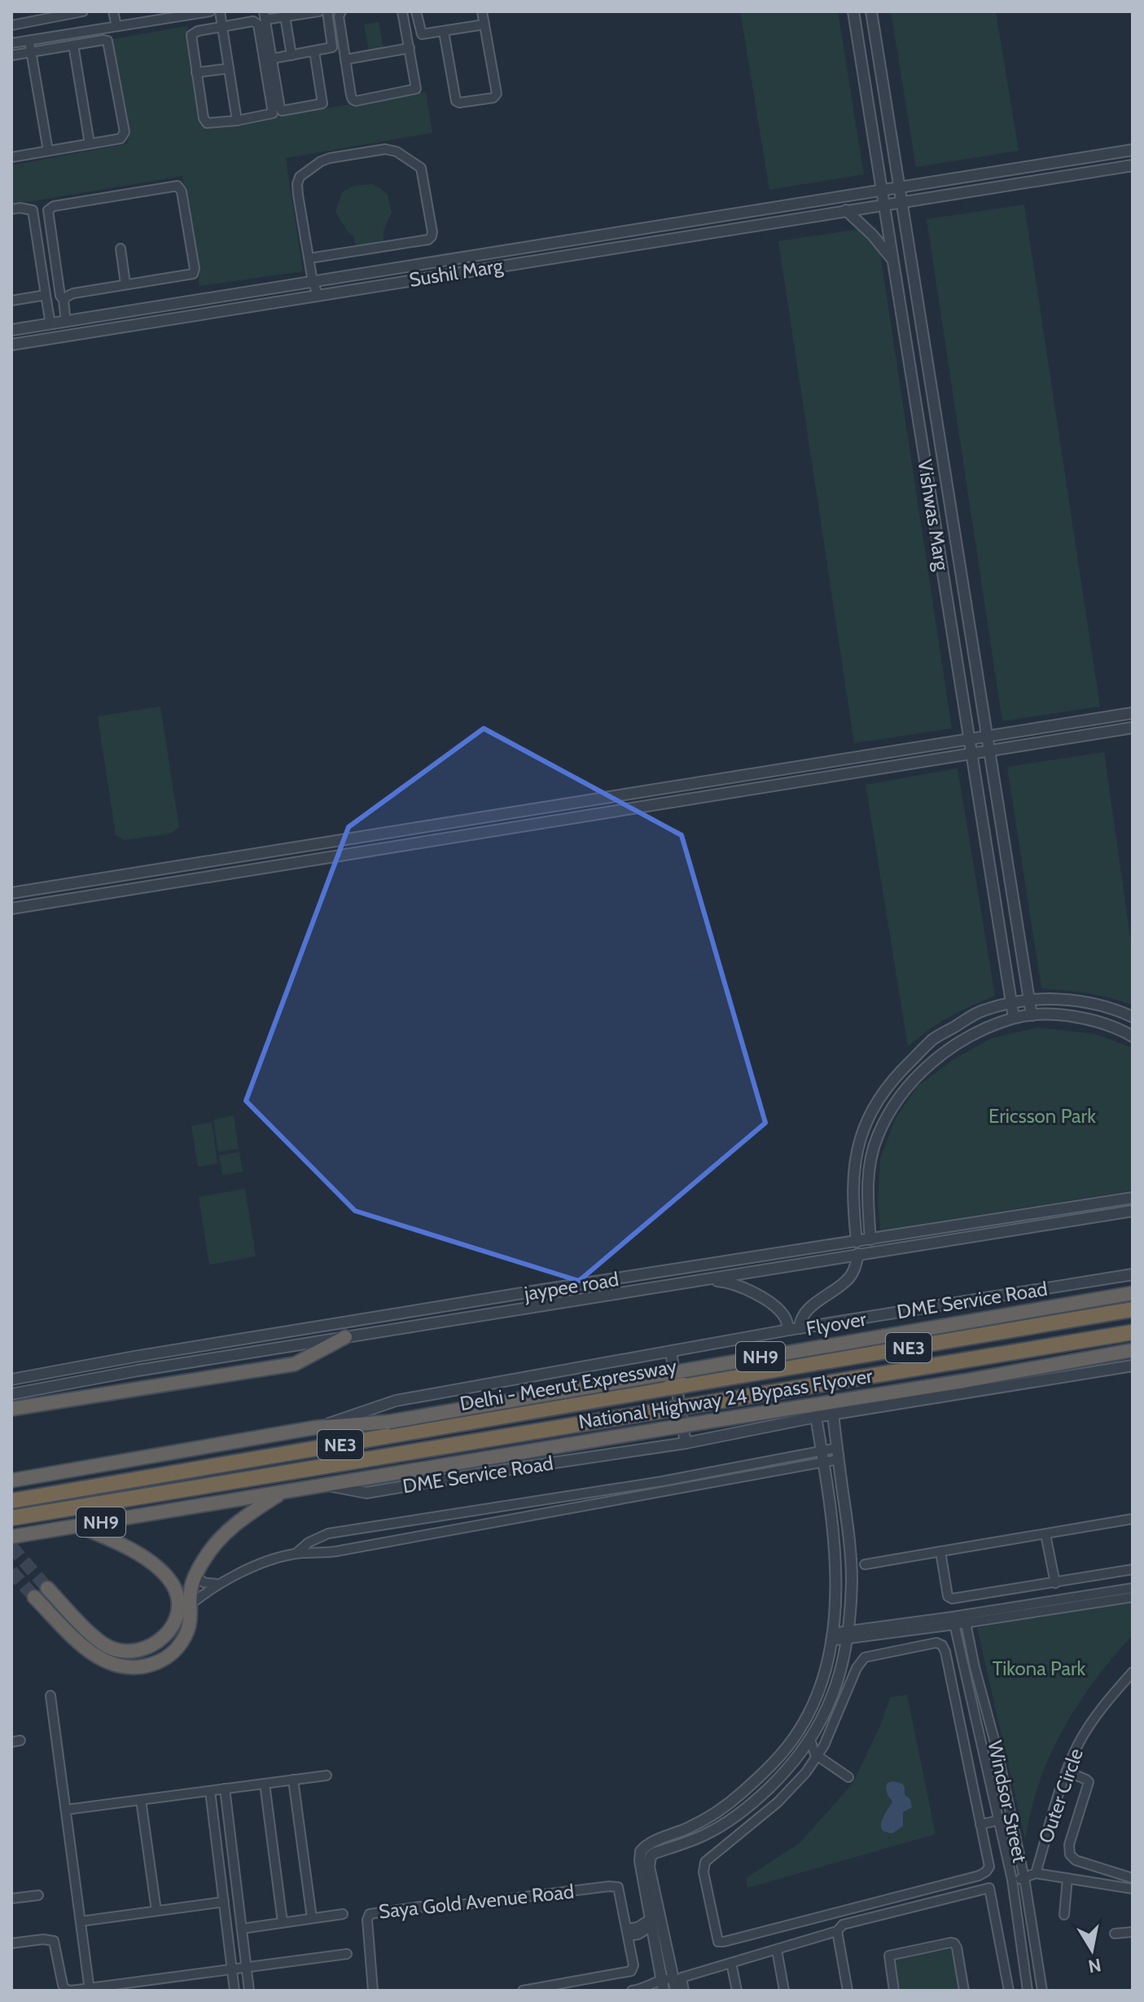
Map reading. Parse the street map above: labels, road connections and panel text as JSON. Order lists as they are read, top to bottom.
{
  "streets": {
    "highway": [
      "Flyover",
      "NE3",
      "NH9",
      "Delhi - Meerut Expressway",
      "National Highway 24 Bypass Flyover"
    ],
    "street": [
      "Sushil Marg",
      "Vishwas Marg",
      "jaypee road",
      "DME Service Road",
      "Outer Circle",
      "Windsor Street",
      "Saya Gold Avenue Road"
    ]
  },
  "crossings": [
    ["Sushil Marg", "Vishwas Marg"],
    ["DME Service Road", "Flyover"],
    ["DME Service Road", "NH9"],
    ["DME Service Road", "National Highway 24 Bypass Flyover"],
    ["NH9", "National Highway 24 Bypass Flyover"]
  ],
  "parks": ["Ericsson Park", "Tikona Park"],
  "north": "bottom"
}
